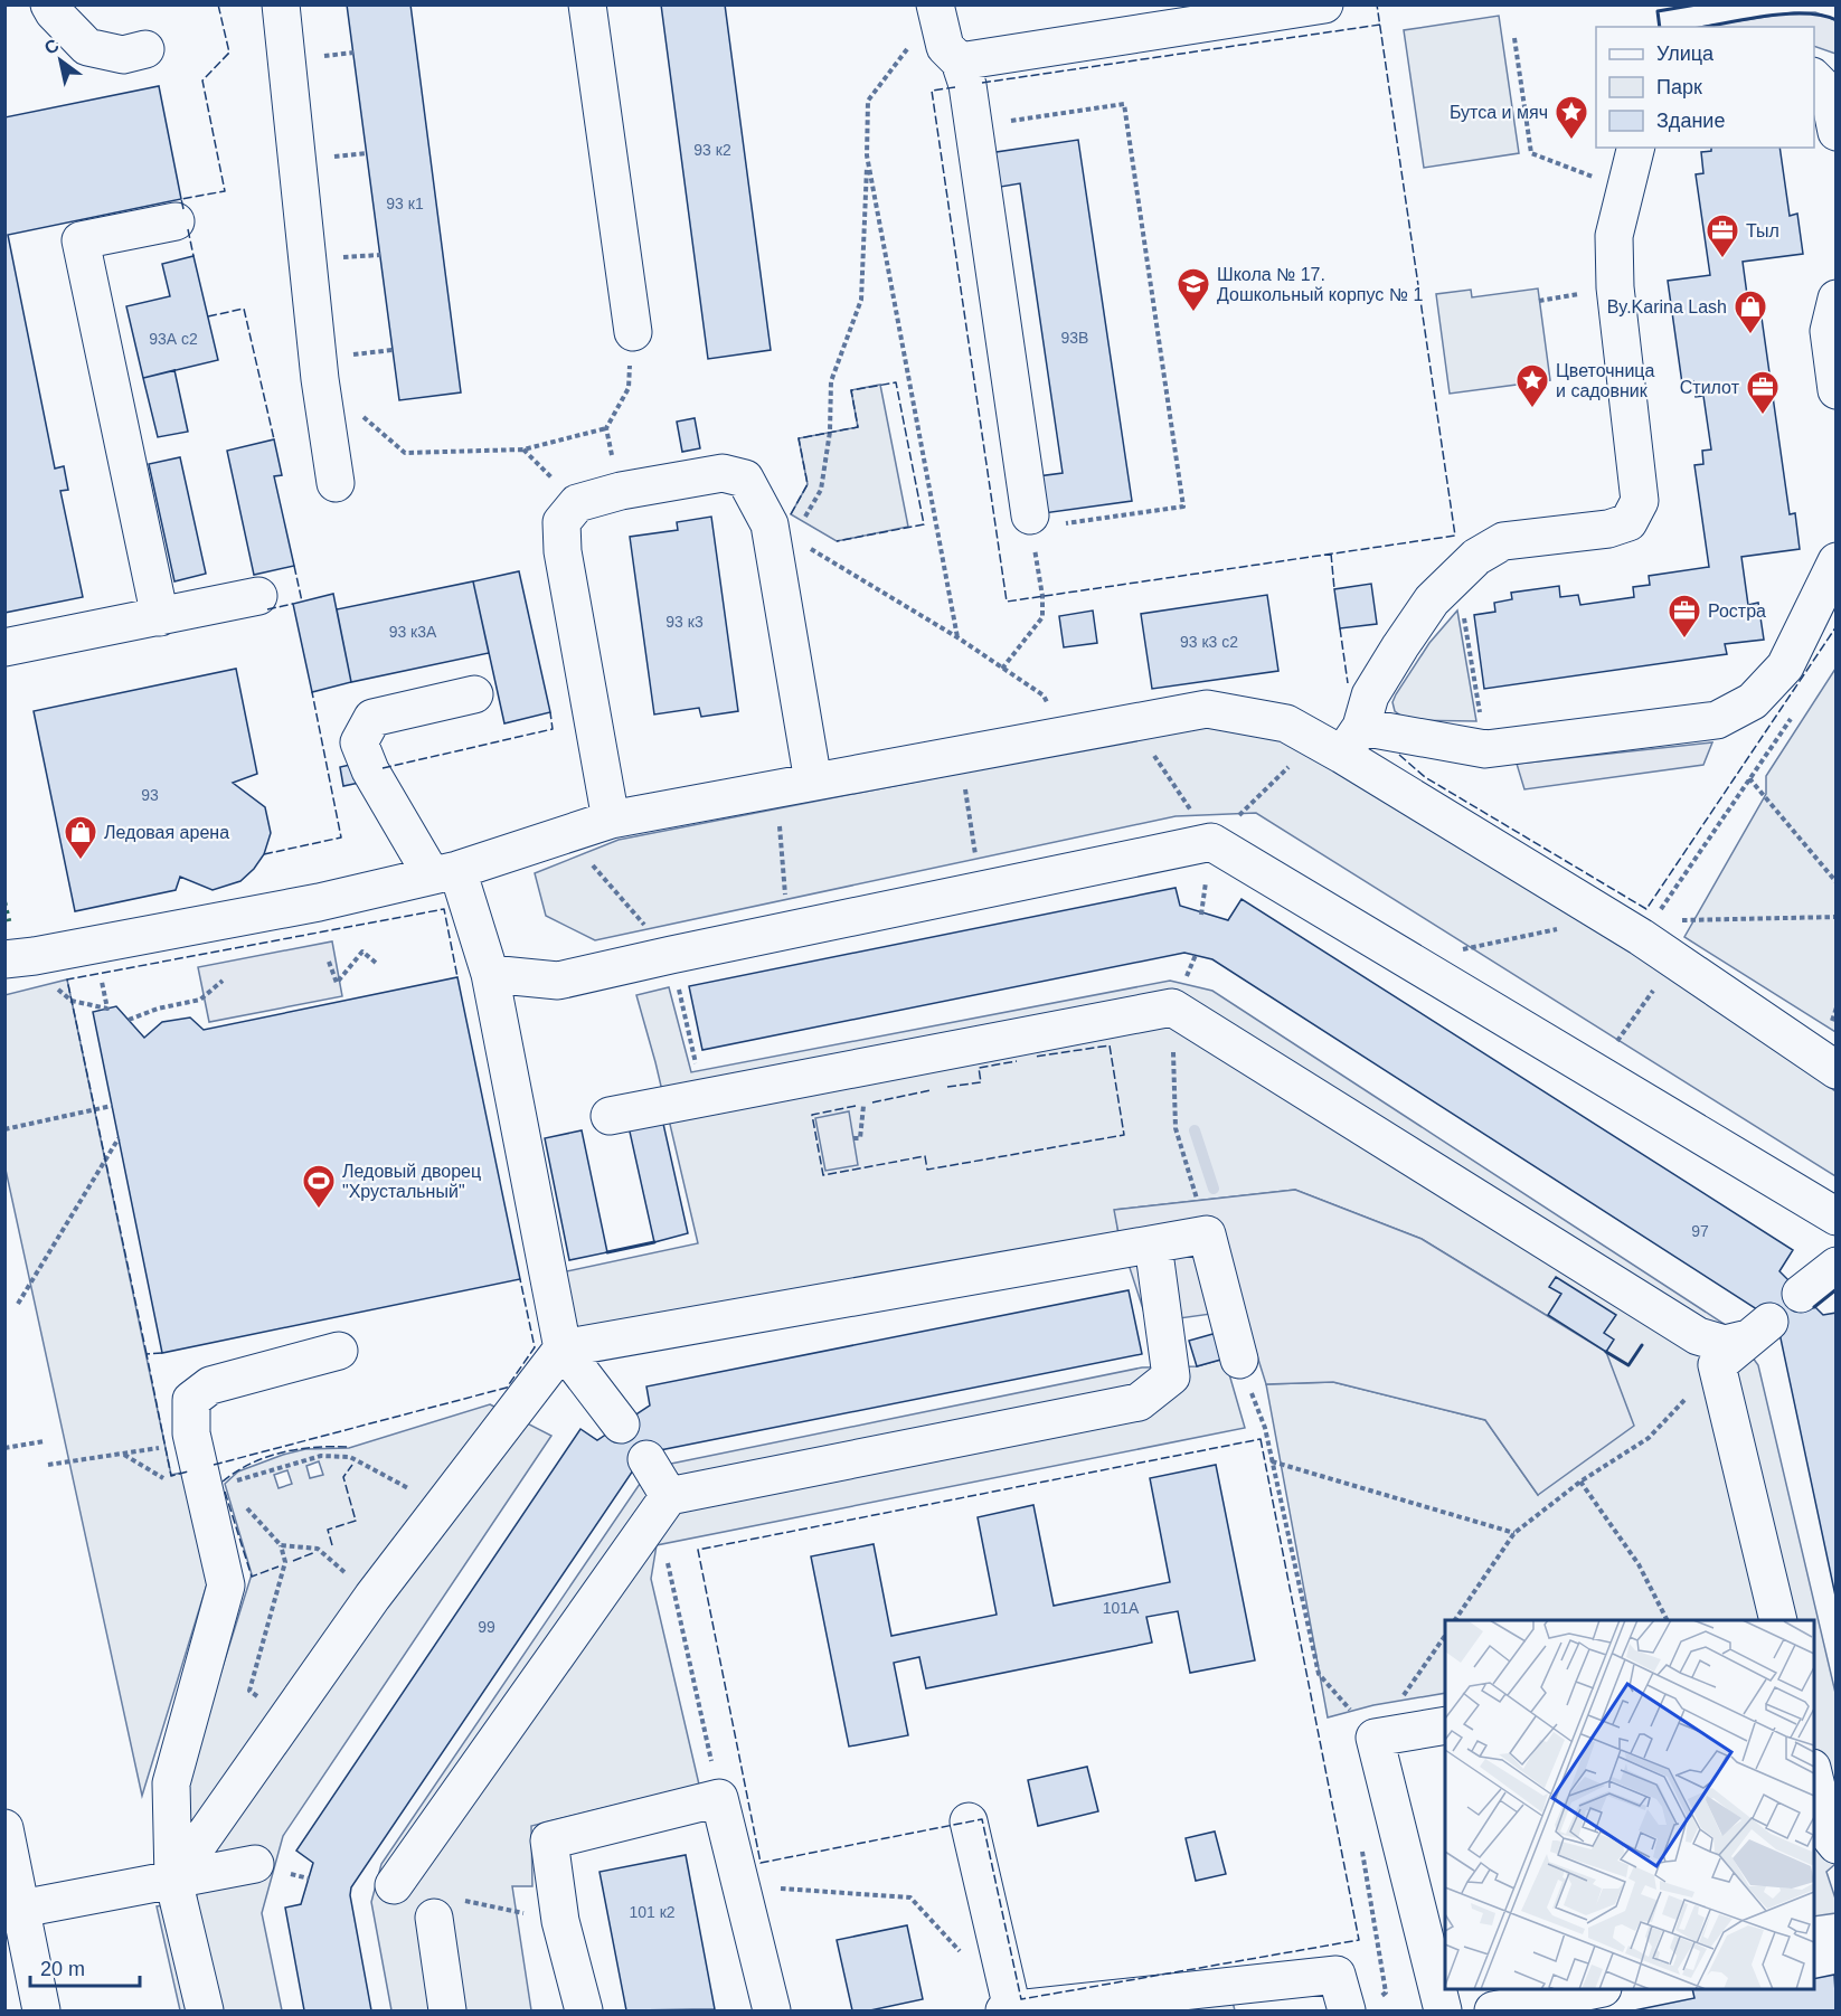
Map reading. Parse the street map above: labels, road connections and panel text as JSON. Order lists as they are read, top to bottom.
{
  "places": {
    "place": ["Бутса и мяч", "Цветочница и садовник"],
    "office": ["Тыл", "Стилот", "Ростра"],
    "school or university": ["Школа № 17. Дошкольный корпус № 1"],
    "shop": ["By.Karina Lash", "Ледовая арена"],
    "sports": ["Ледовый дворец \"Хрустальный\""]
  },
  "house_numbers": [
    "93 к2",
    "93 к1",
    "93В",
    "93А с2",
    "93 к3",
    "93 к3А",
    "93 к3 с2",
    "93",
    "97",
    "101А",
    "99",
    "101 к2"
  ],
  "legend": ["Улица", "Парк", "Здание"],
  "scale_bar": "20 m",
  "north": "top left"
}
